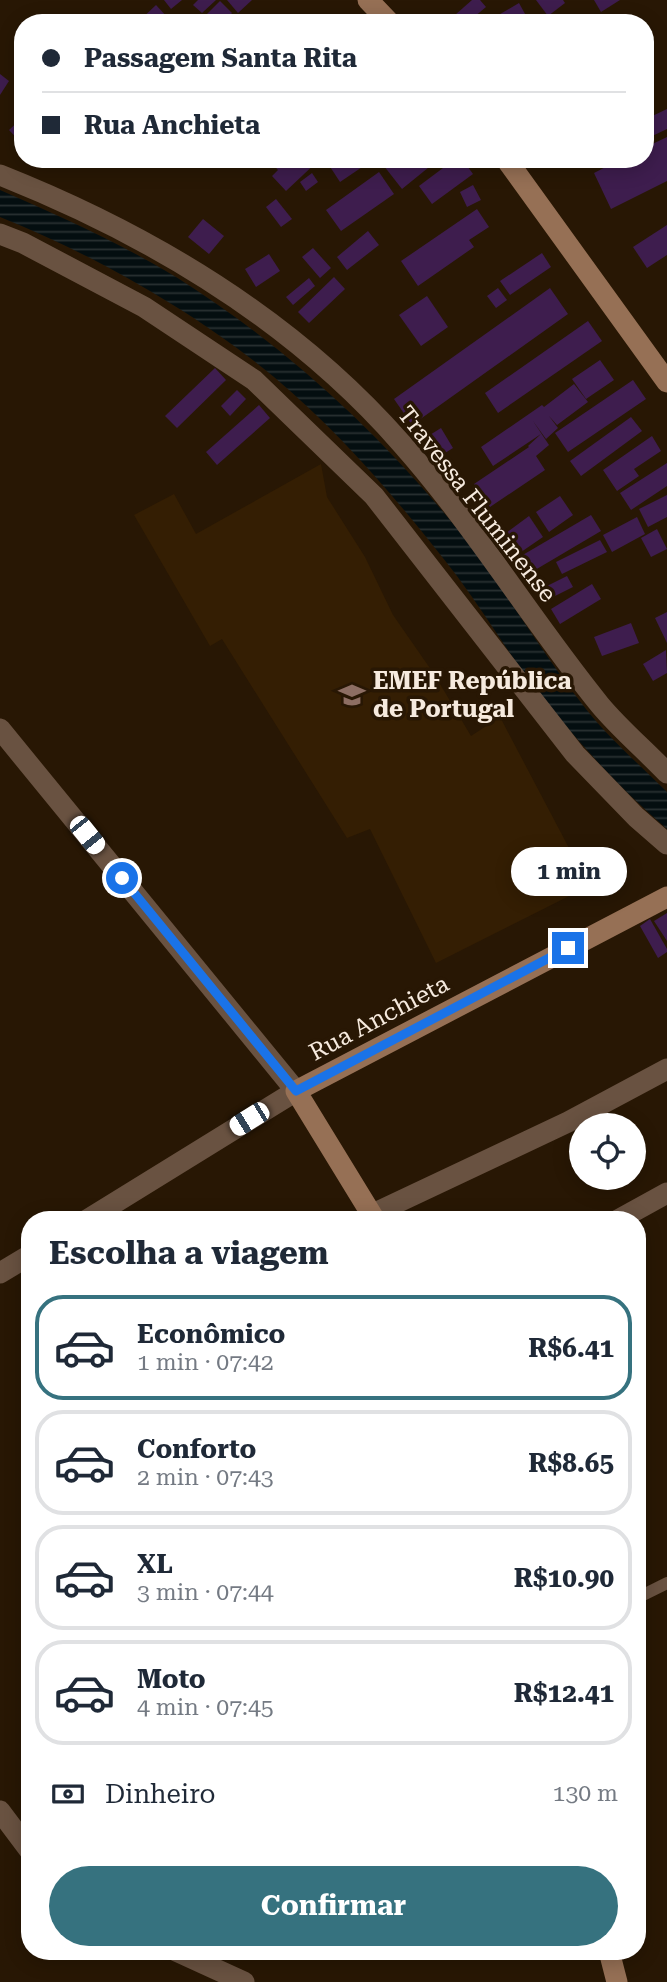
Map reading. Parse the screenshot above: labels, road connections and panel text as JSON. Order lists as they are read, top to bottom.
{
  "streets": {
    "street": ["Travessa Fluminense", "Rua Anchieta"]
  },
  "places": {
    "school or university": ["EMEF República de Portugal"]
  },
  "page": {
    "banner": ["Passagem Santa Rita", "Rua Anchieta"],
    "bubble": "1 min",
    "heading": "Escolha a viagem",
    "list": [
      {
        "name": "Econômico",
        "note": "1 min · 07:42",
        "value": "R$6.41"
      },
      {
        "name": "Conforto",
        "note": "2 min · 07:43",
        "value": "R$8.65"
      },
      {
        "name": "XL",
        "note": "3 min · 07:44",
        "value": "R$10.90"
      },
      {
        "name": "Moto",
        "note": "4 min · 07:45",
        "value": "R$12.41"
      }
    ],
    "pay": ["Dinheiro", "130 m"],
    "buttons": "Confirmar"
  }
}
